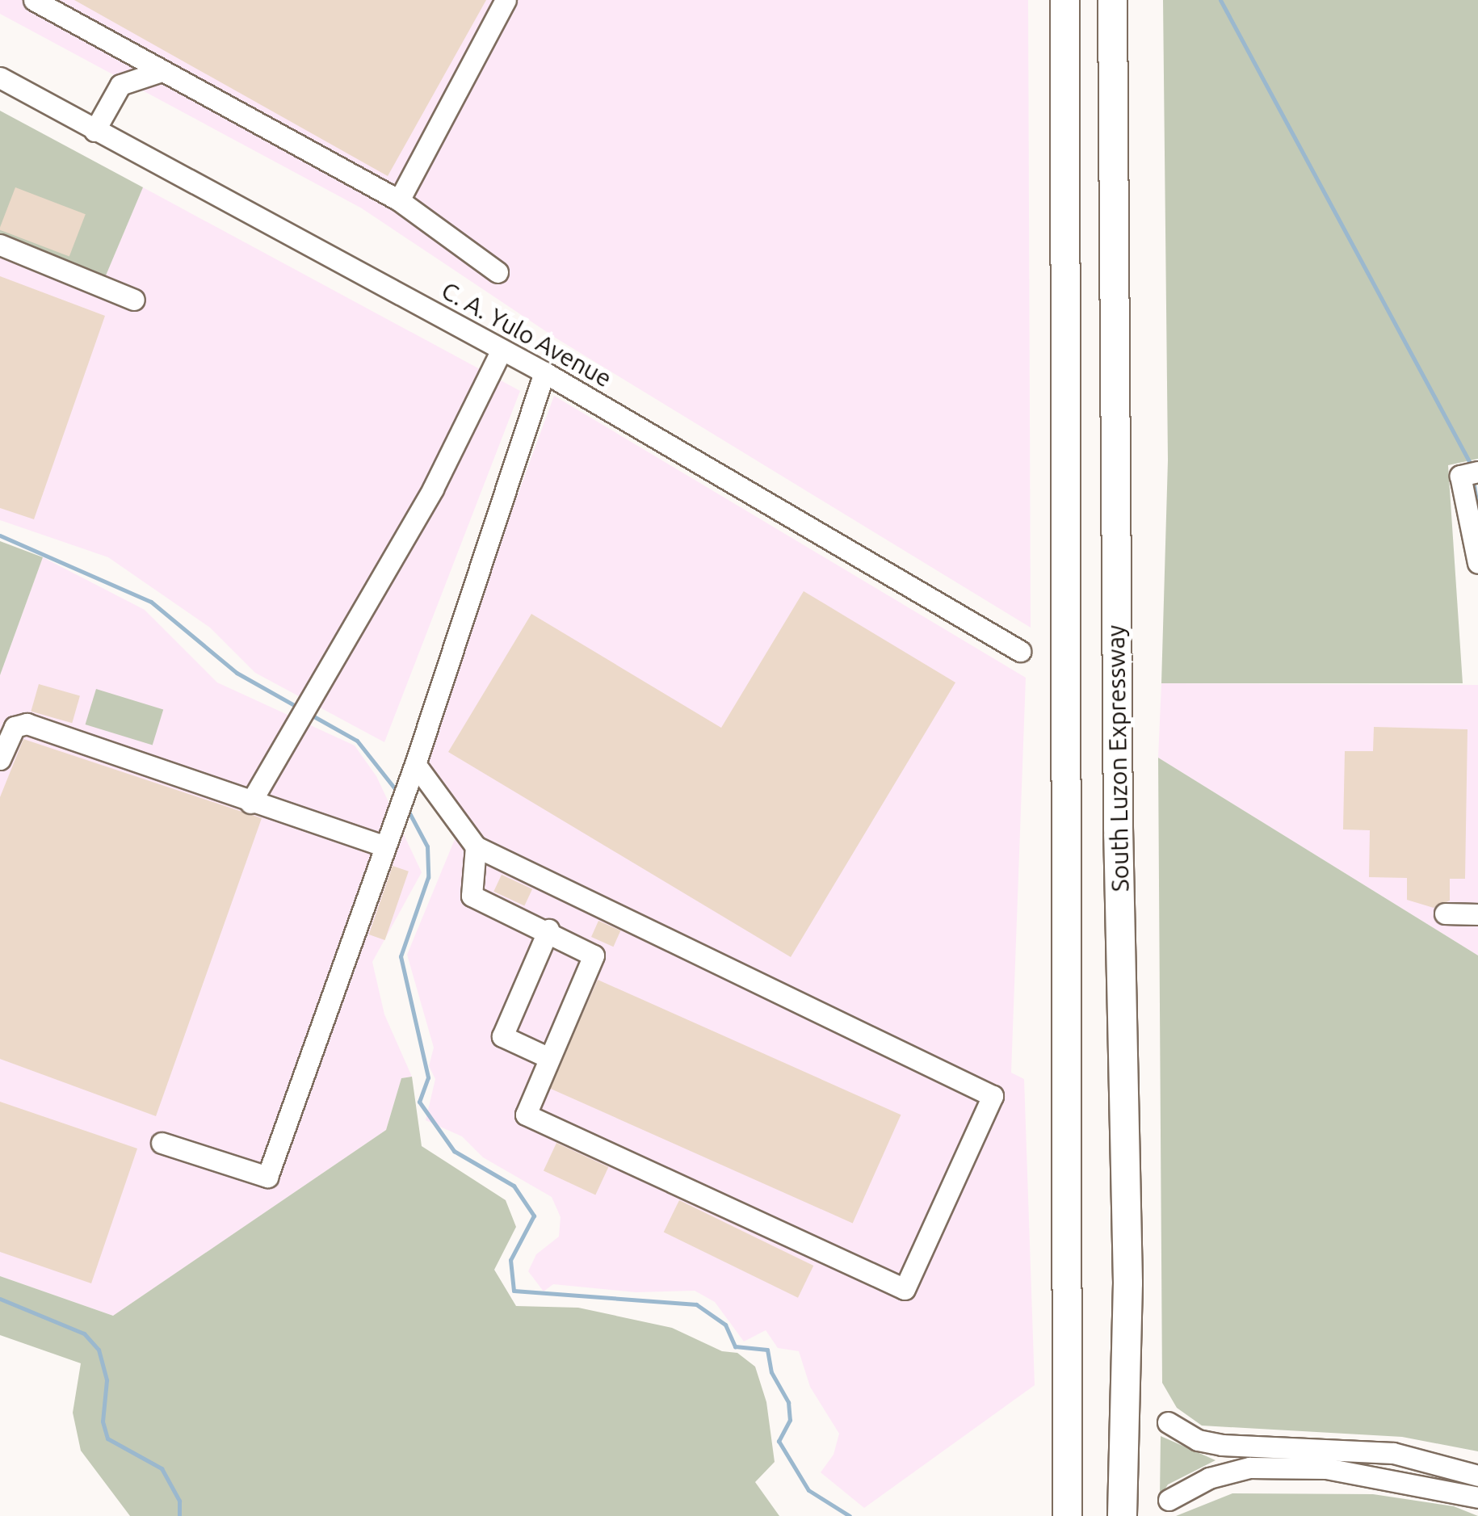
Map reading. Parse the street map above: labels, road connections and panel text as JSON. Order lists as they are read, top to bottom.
{
  "streets": {
    "highway": ["South Luzon Expressway"],
    "street": ["C. A. Yulo Avenue"]
  }
}
